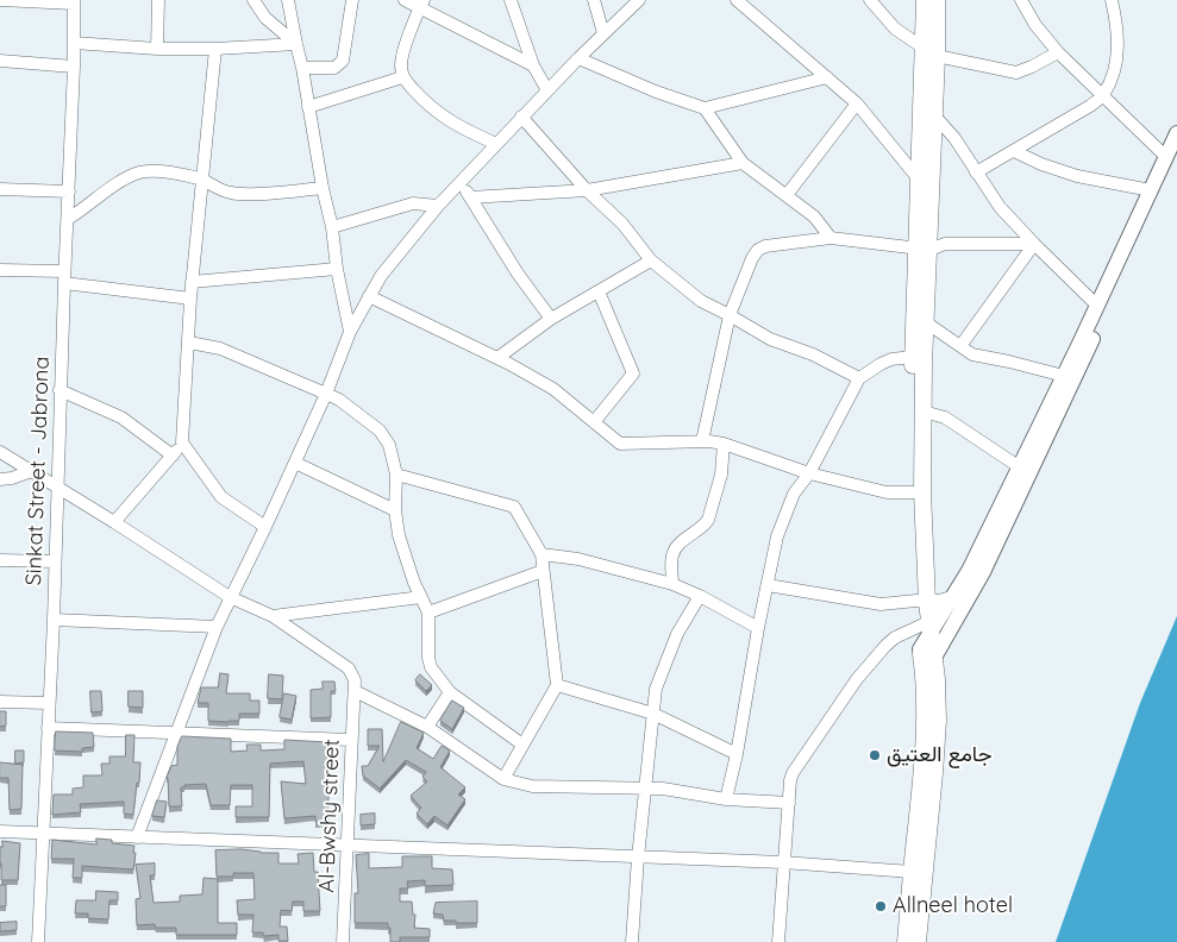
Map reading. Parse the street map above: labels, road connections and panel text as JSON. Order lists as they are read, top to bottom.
{
  "streets": {
    "street": ["Sinkat Street - Jabrona", "Al-Bwshy street"]
  },
  "places": ["جامع العتيق", "Allneel hotel"]
}
